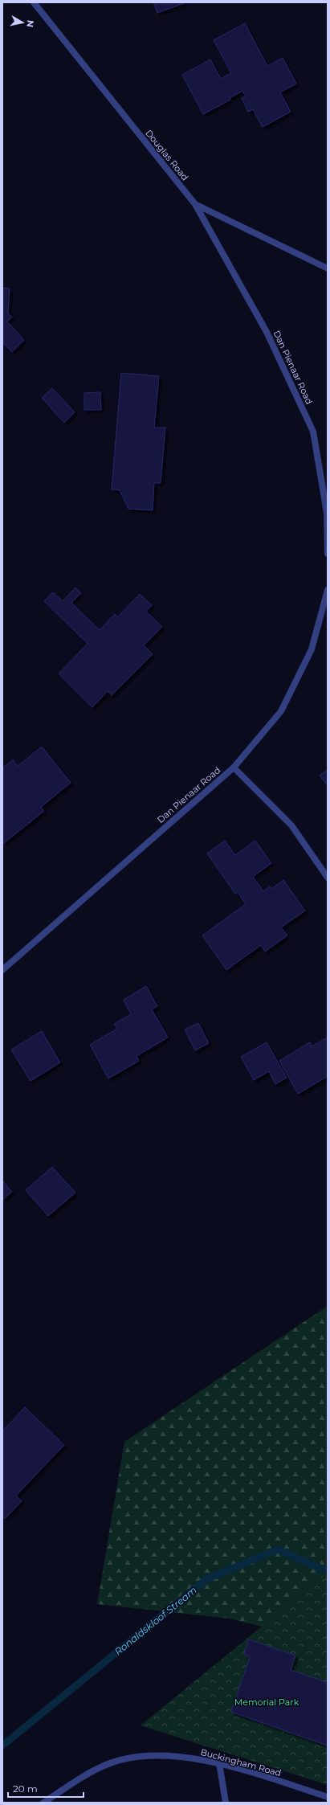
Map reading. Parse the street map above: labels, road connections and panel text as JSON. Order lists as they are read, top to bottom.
{
  "streets": {
    "street": ["Douglas Road", "Dan Pienaar Road", "Buckingham Road"]
  },
  "crossings": [
    ["Douglas Road", "Dan Pienaar Road"]
  ],
  "water": ["Ronaldskloof Stream"],
  "parks": ["Memorial Park"],
  "scale_bar": "20 m",
  "north": "right"
}
